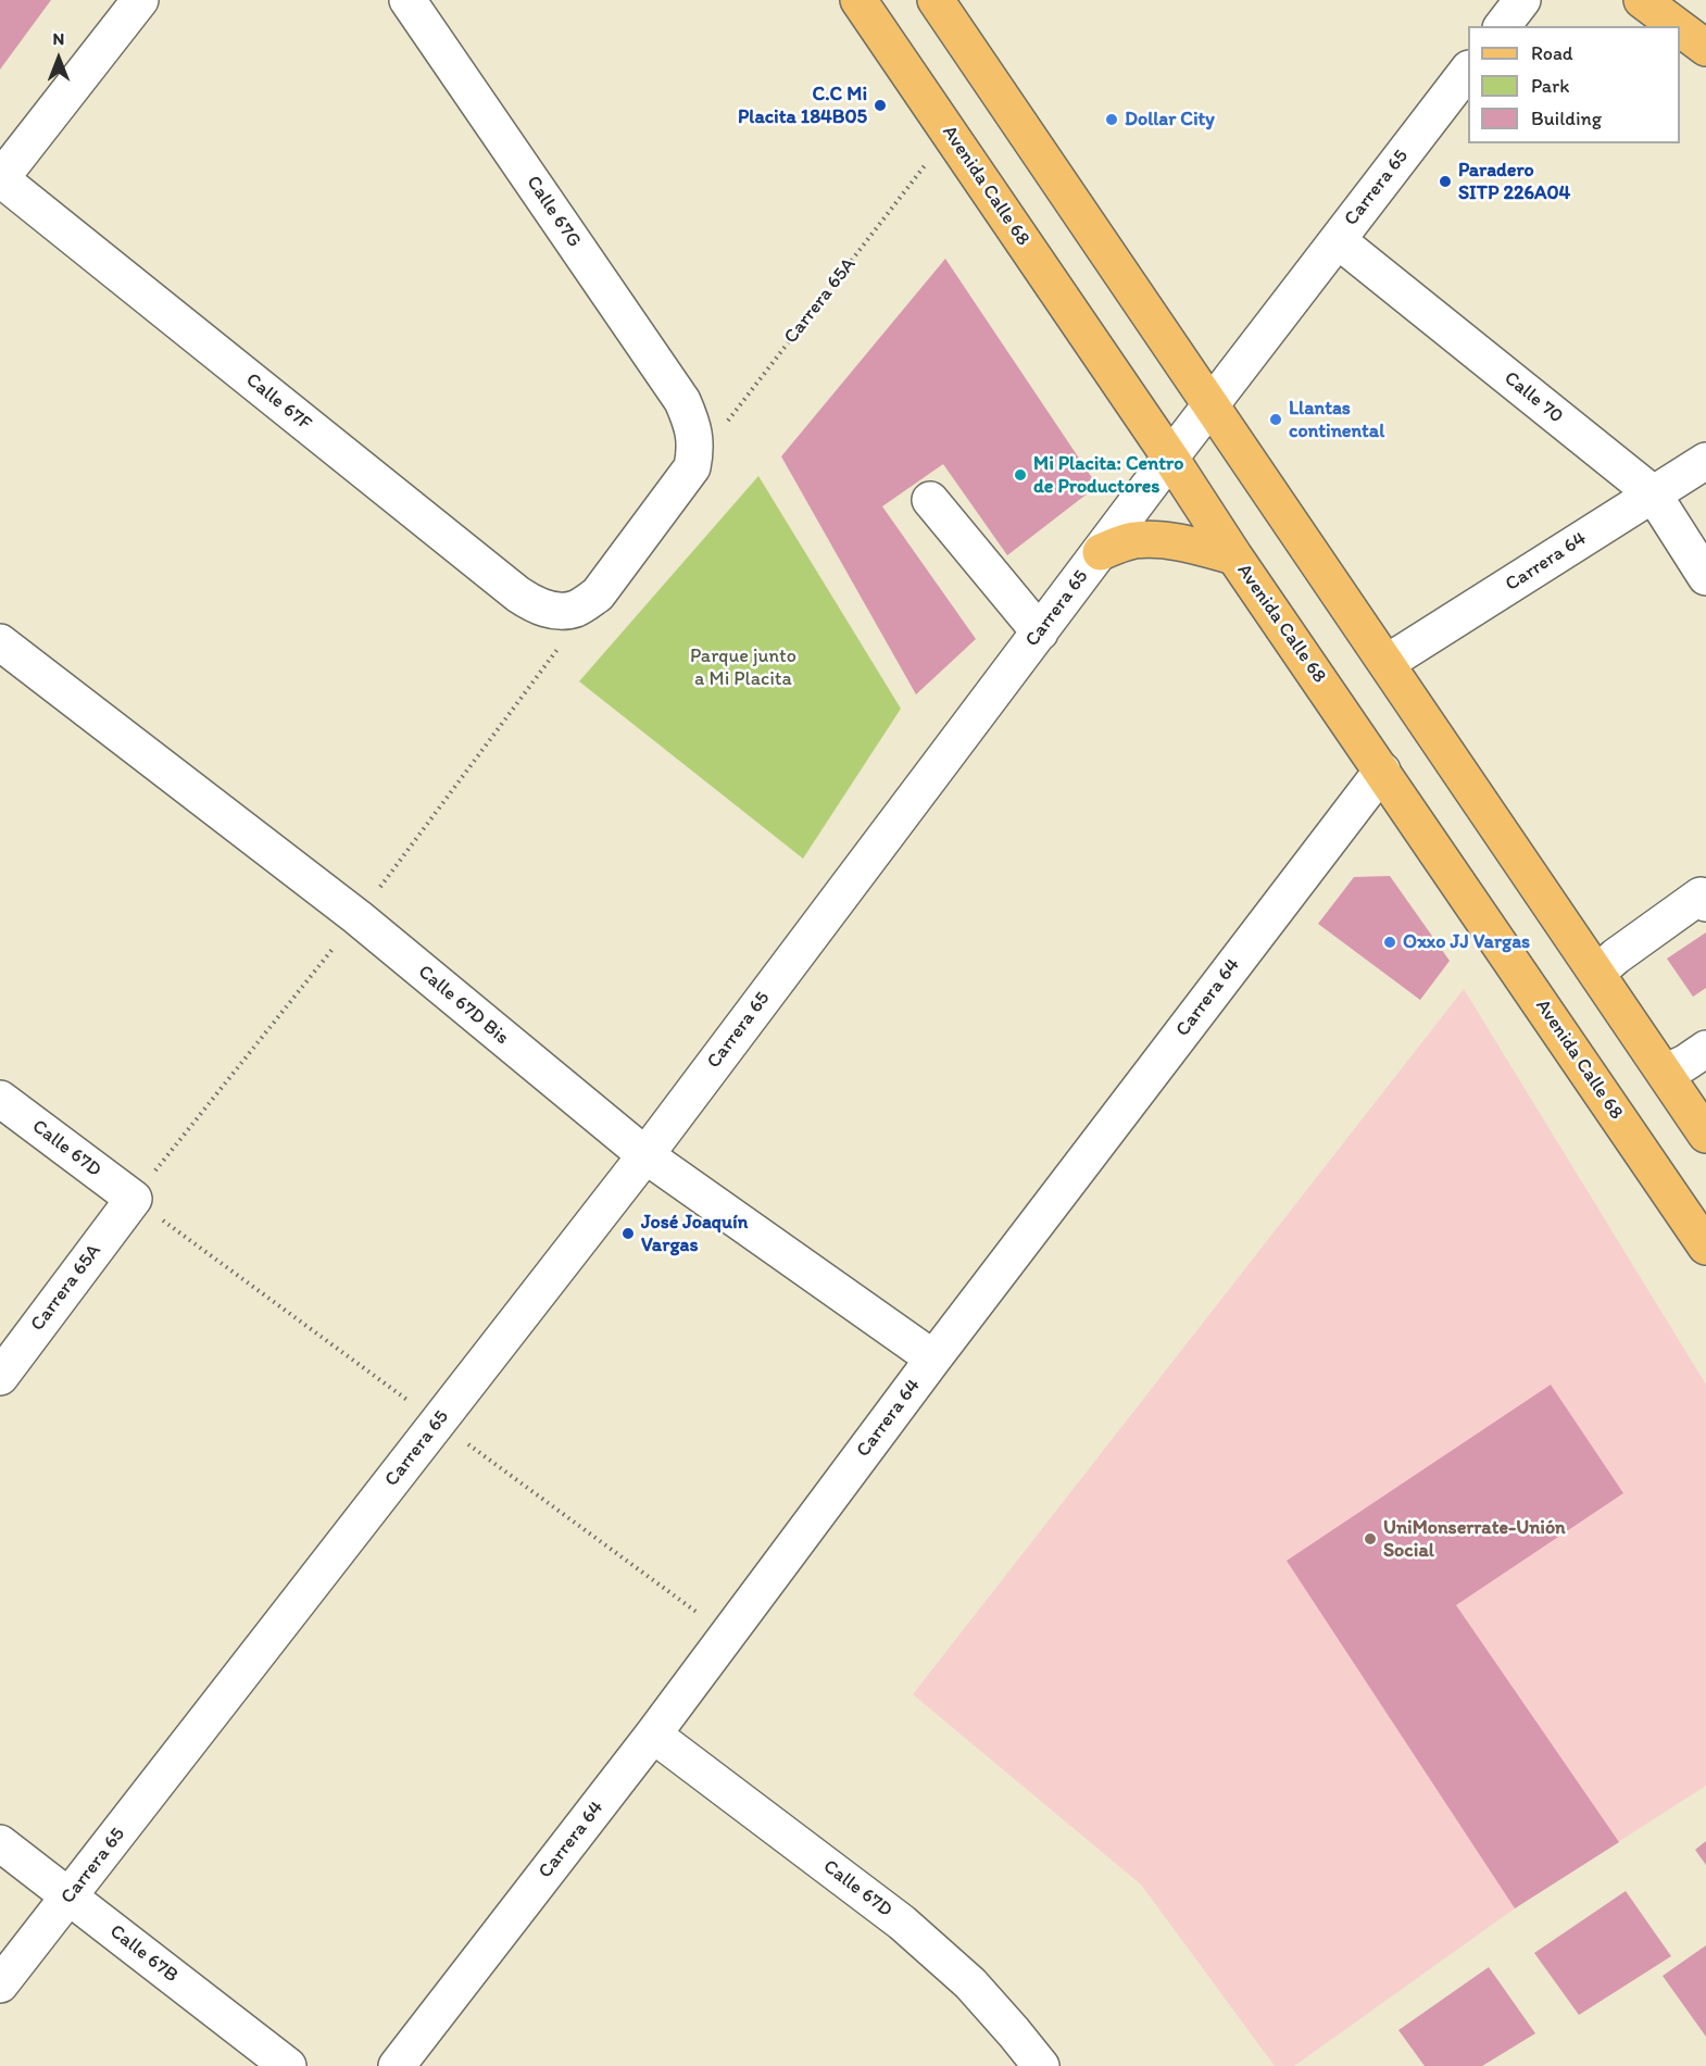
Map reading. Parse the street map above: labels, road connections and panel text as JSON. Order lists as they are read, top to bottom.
{
  "streets": {
    "main road": ["Avenida Calle 68"],
    "street": [
      "Carrera 65",
      "Calle 67G",
      "Carrera 65A",
      "Calle 70",
      "Calle 67F",
      "Carrera 64",
      "Calle 67D Bis",
      "Calle 67D",
      "Calle 67B"
    ]
  },
  "crossings": [
    ["Avenida Calle 68", "Carrera 65"],
    ["Avenida Calle 68", "Carrera 65A"],
    ["Avenida Calle 68", "Carrera 64"],
    ["Carrera 65", "Calle 70"],
    ["Carrera 65", "Calle 67D Bis"],
    ["Carrera 65", "Calle 67B"],
    ["Calle 67G", "Carrera 65A"],
    ["Calle 67G", "Calle 67F"],
    ["Carrera 65A", "Calle 67F"],
    ["Carrera 65A", "Calle 67D"],
    ["Calle 70", "Carrera 64"],
    ["Carrera 64", "Calle 67D Bis"],
    ["Carrera 64", "Calle 67D"]
  ],
  "parks": ["Parque junto a Mi Placita"],
  "places": [
    "C.C Mi Placita 184B05",
    "Dollar City",
    "Paradero SITP 226A04",
    "Llantas continental",
    "Mi Placita: Centro de Productores",
    "Oxxo JJ Vargas",
    "José Joaquín Vargas",
    "UniMonserrate-Unión Social"
  ],
  "legend": ["Road", "Park", "Building"],
  "north": "top"
}
